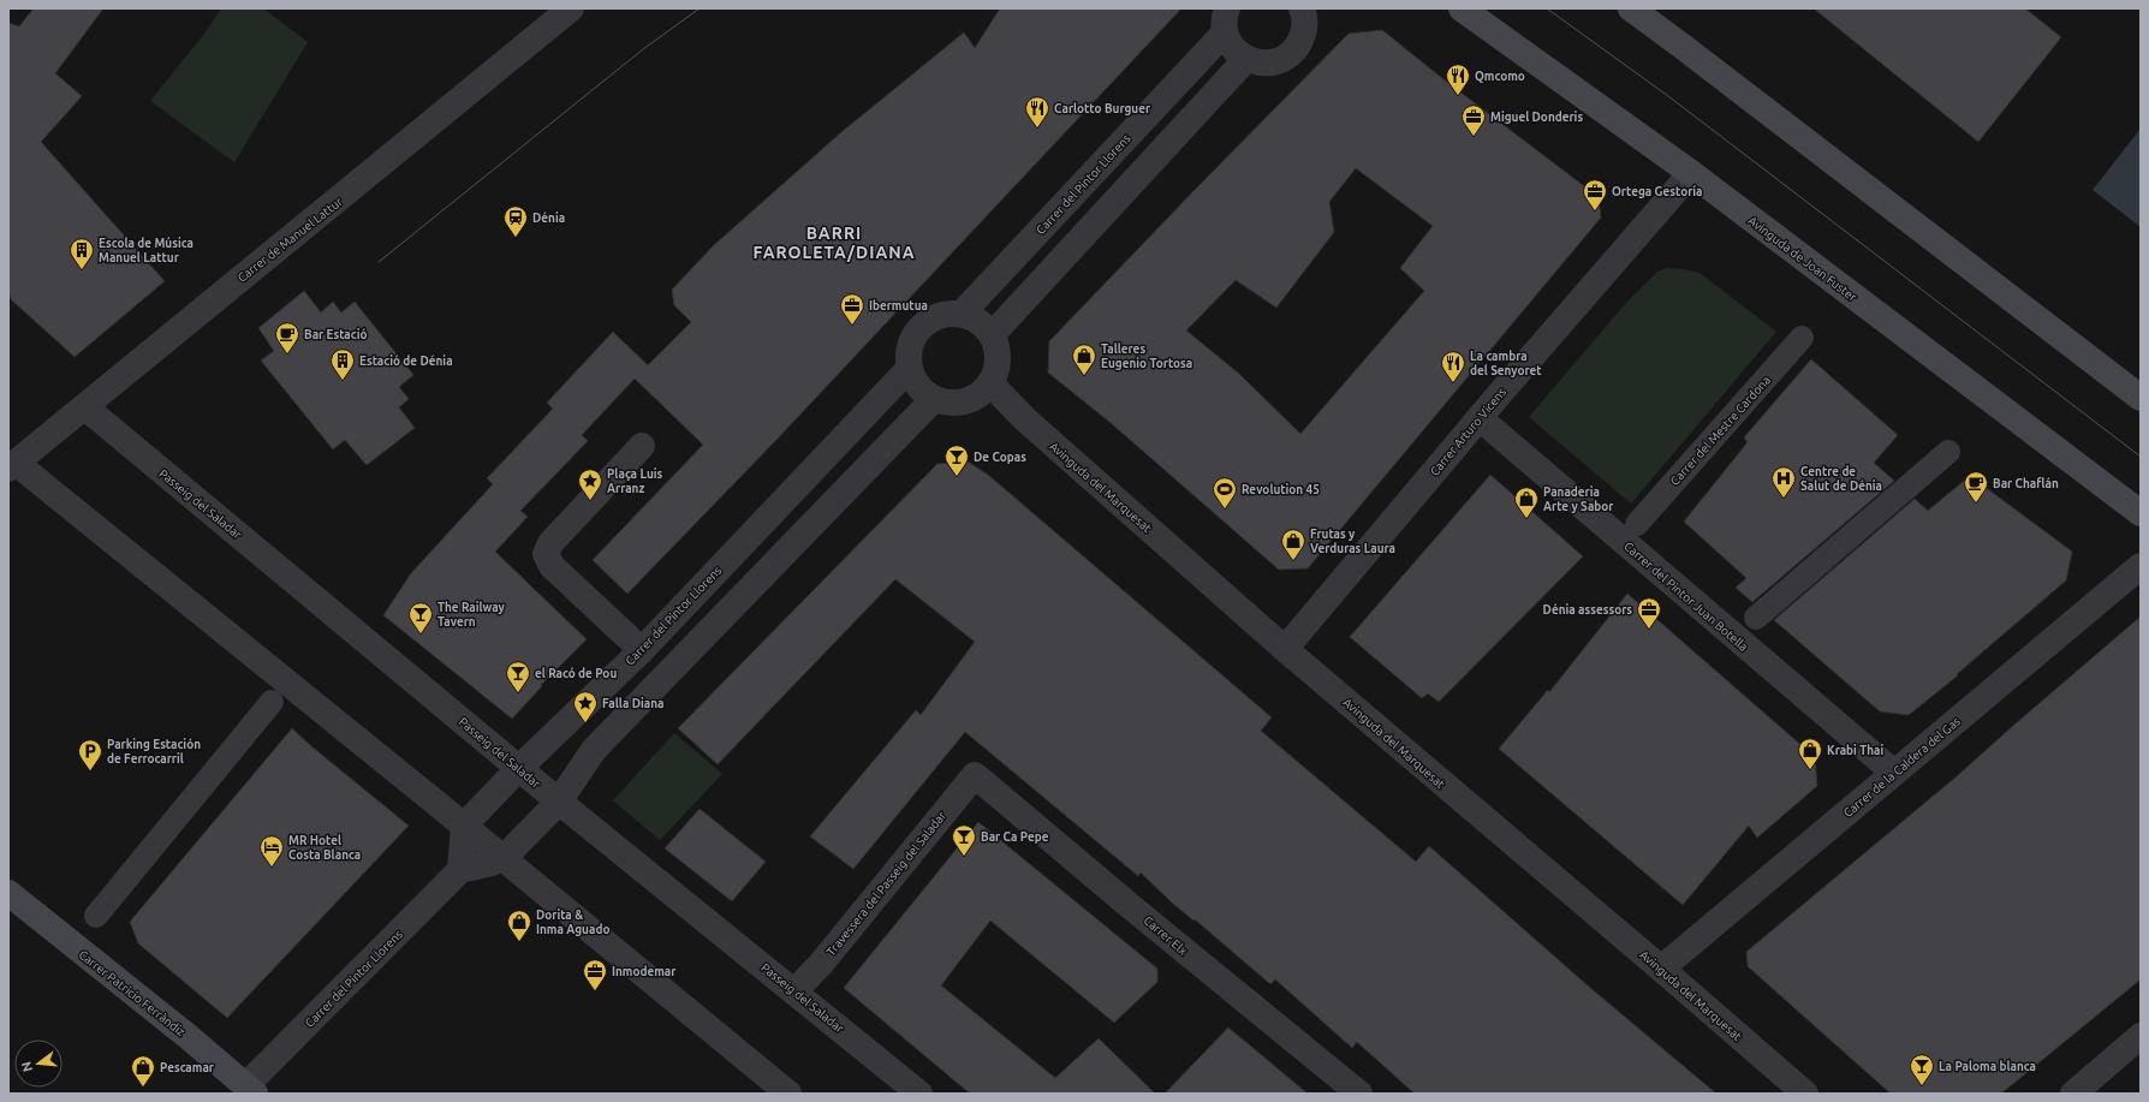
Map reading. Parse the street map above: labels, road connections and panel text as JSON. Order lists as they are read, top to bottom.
{
  "streets": {
    "main road": ["Avinguda de Joan Fuster", "Carrer Patricio Ferràndiz"],
    "street": [
      "Carrer del Pintor Llorens",
      "Carrer de Manuel Lattur",
      "Carrer del Mestre Cardona",
      "Carrer Arturo Vicens",
      "Avinguda del Marquesat",
      "Passeig del Saladar",
      "Carrer del Pintor Juan Botella",
      "Carrer de la Caldera del Gas",
      "Travessera del Passeig del Saladar",
      "Carrer Elx"
    ]
  },
  "crossings": [
    ["Carrer del Pintor Llorens", "Avinguda del Marquesat"],
    ["Carrer del Pintor Llorens", "Passeig del Saladar"],
    ["Carrer del Pintor Llorens", "Carrer Patricio Ferràndiz"],
    ["Carrer de Manuel Lattur", "Passeig del Saladar"],
    ["Avinguda de Joan Fuster", "Carrer Arturo Vicens"],
    ["Carrer Arturo Vicens", "Avinguda del Marquesat"],
    ["Carrer Arturo Vicens", "Carrer del Pintor Juan Botella"],
    ["Avinguda del Marquesat", "Carrer de la Caldera del Gas"],
    ["Passeig del Saladar", "Travessera del Passeig del Saladar"],
    ["Carrer del Pintor Juan Botella", "Carrer de la Caldera del Gas"],
    ["Travessera del Passeig del Saladar", "Carrer Elx"]
  ],
  "districts": ["BARRI FAROLETA/DIANA"],
  "places": {
    "restaurant": ["Qmcomo", "Carlotto Burguer", "La cambra del Senyoret"],
    "office": [
      "Miguel Donderis",
      "Ortega Gestoría",
      "Ibermutua",
      "Dénia assessors",
      "Inmodemar"
    ],
    "station": ["Dénia"],
    "building": ["Escola de Música Manuel Lattur", "Estació de Dénia"],
    "cafe": ["Bar Estació", "Bar Chaflán"],
    "shop": [
      "Talleres Eugenio Tortosa",
      "Panaderia Arte y Sabor",
      "Frutas y Verduras Laura",
      "Krabi Thai",
      "Dorita & Inma Aguado",
      "Pescamar"
    ],
    "bar": [
      "De Copas",
      "The Railway Tavern",
      "el Racó de Pou",
      "Bar Ca Pepe",
      "La Paloma blanca"
    ],
    "hospital": ["Centre de Salut de Dénia"],
    "place": ["Plaça Luis Arranz", "Falla Diana"],
    "sports": ["Revolution 45"],
    "parking": ["Parking Estación de Ferrocarril"],
    "hotel": ["MR Hotel Costa Blanca"]
  },
  "north": "left"
}
